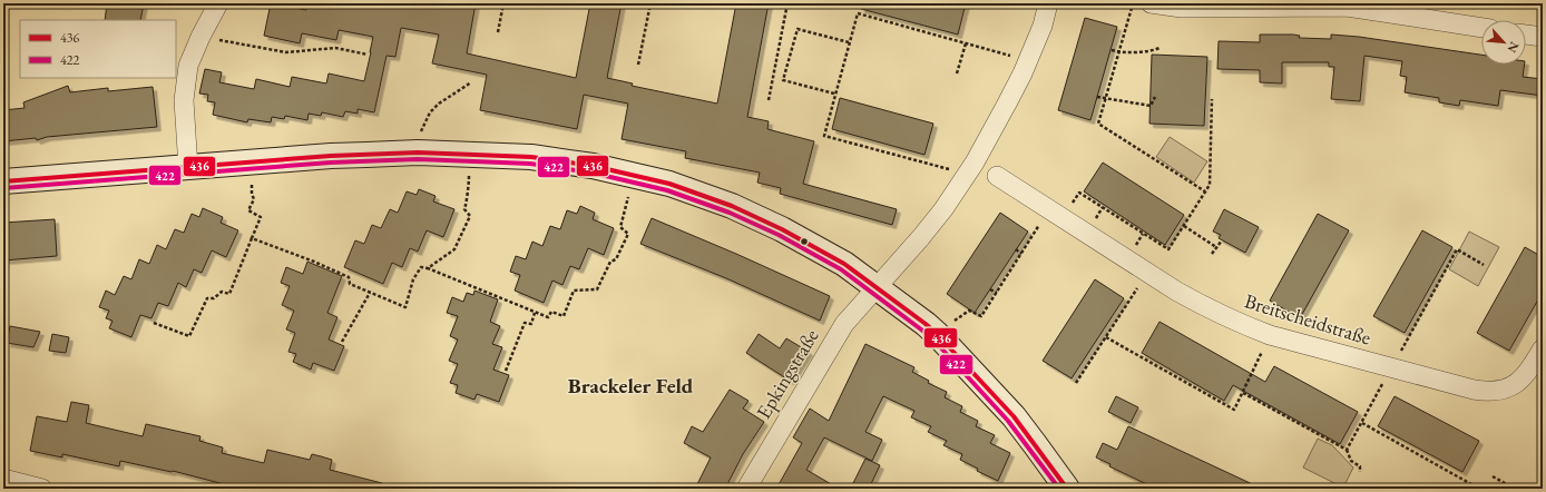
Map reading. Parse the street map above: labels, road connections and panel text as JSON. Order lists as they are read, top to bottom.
{
  "streets": {
    "street": ["Breitscheidstraße", "Epkingstraße"]
  },
  "districts": ["Brackeler Feld"],
  "lines": ["transit line 436", "transit line 422"],
  "legend": ["436", "422"],
  "north": "bottom right"
}
